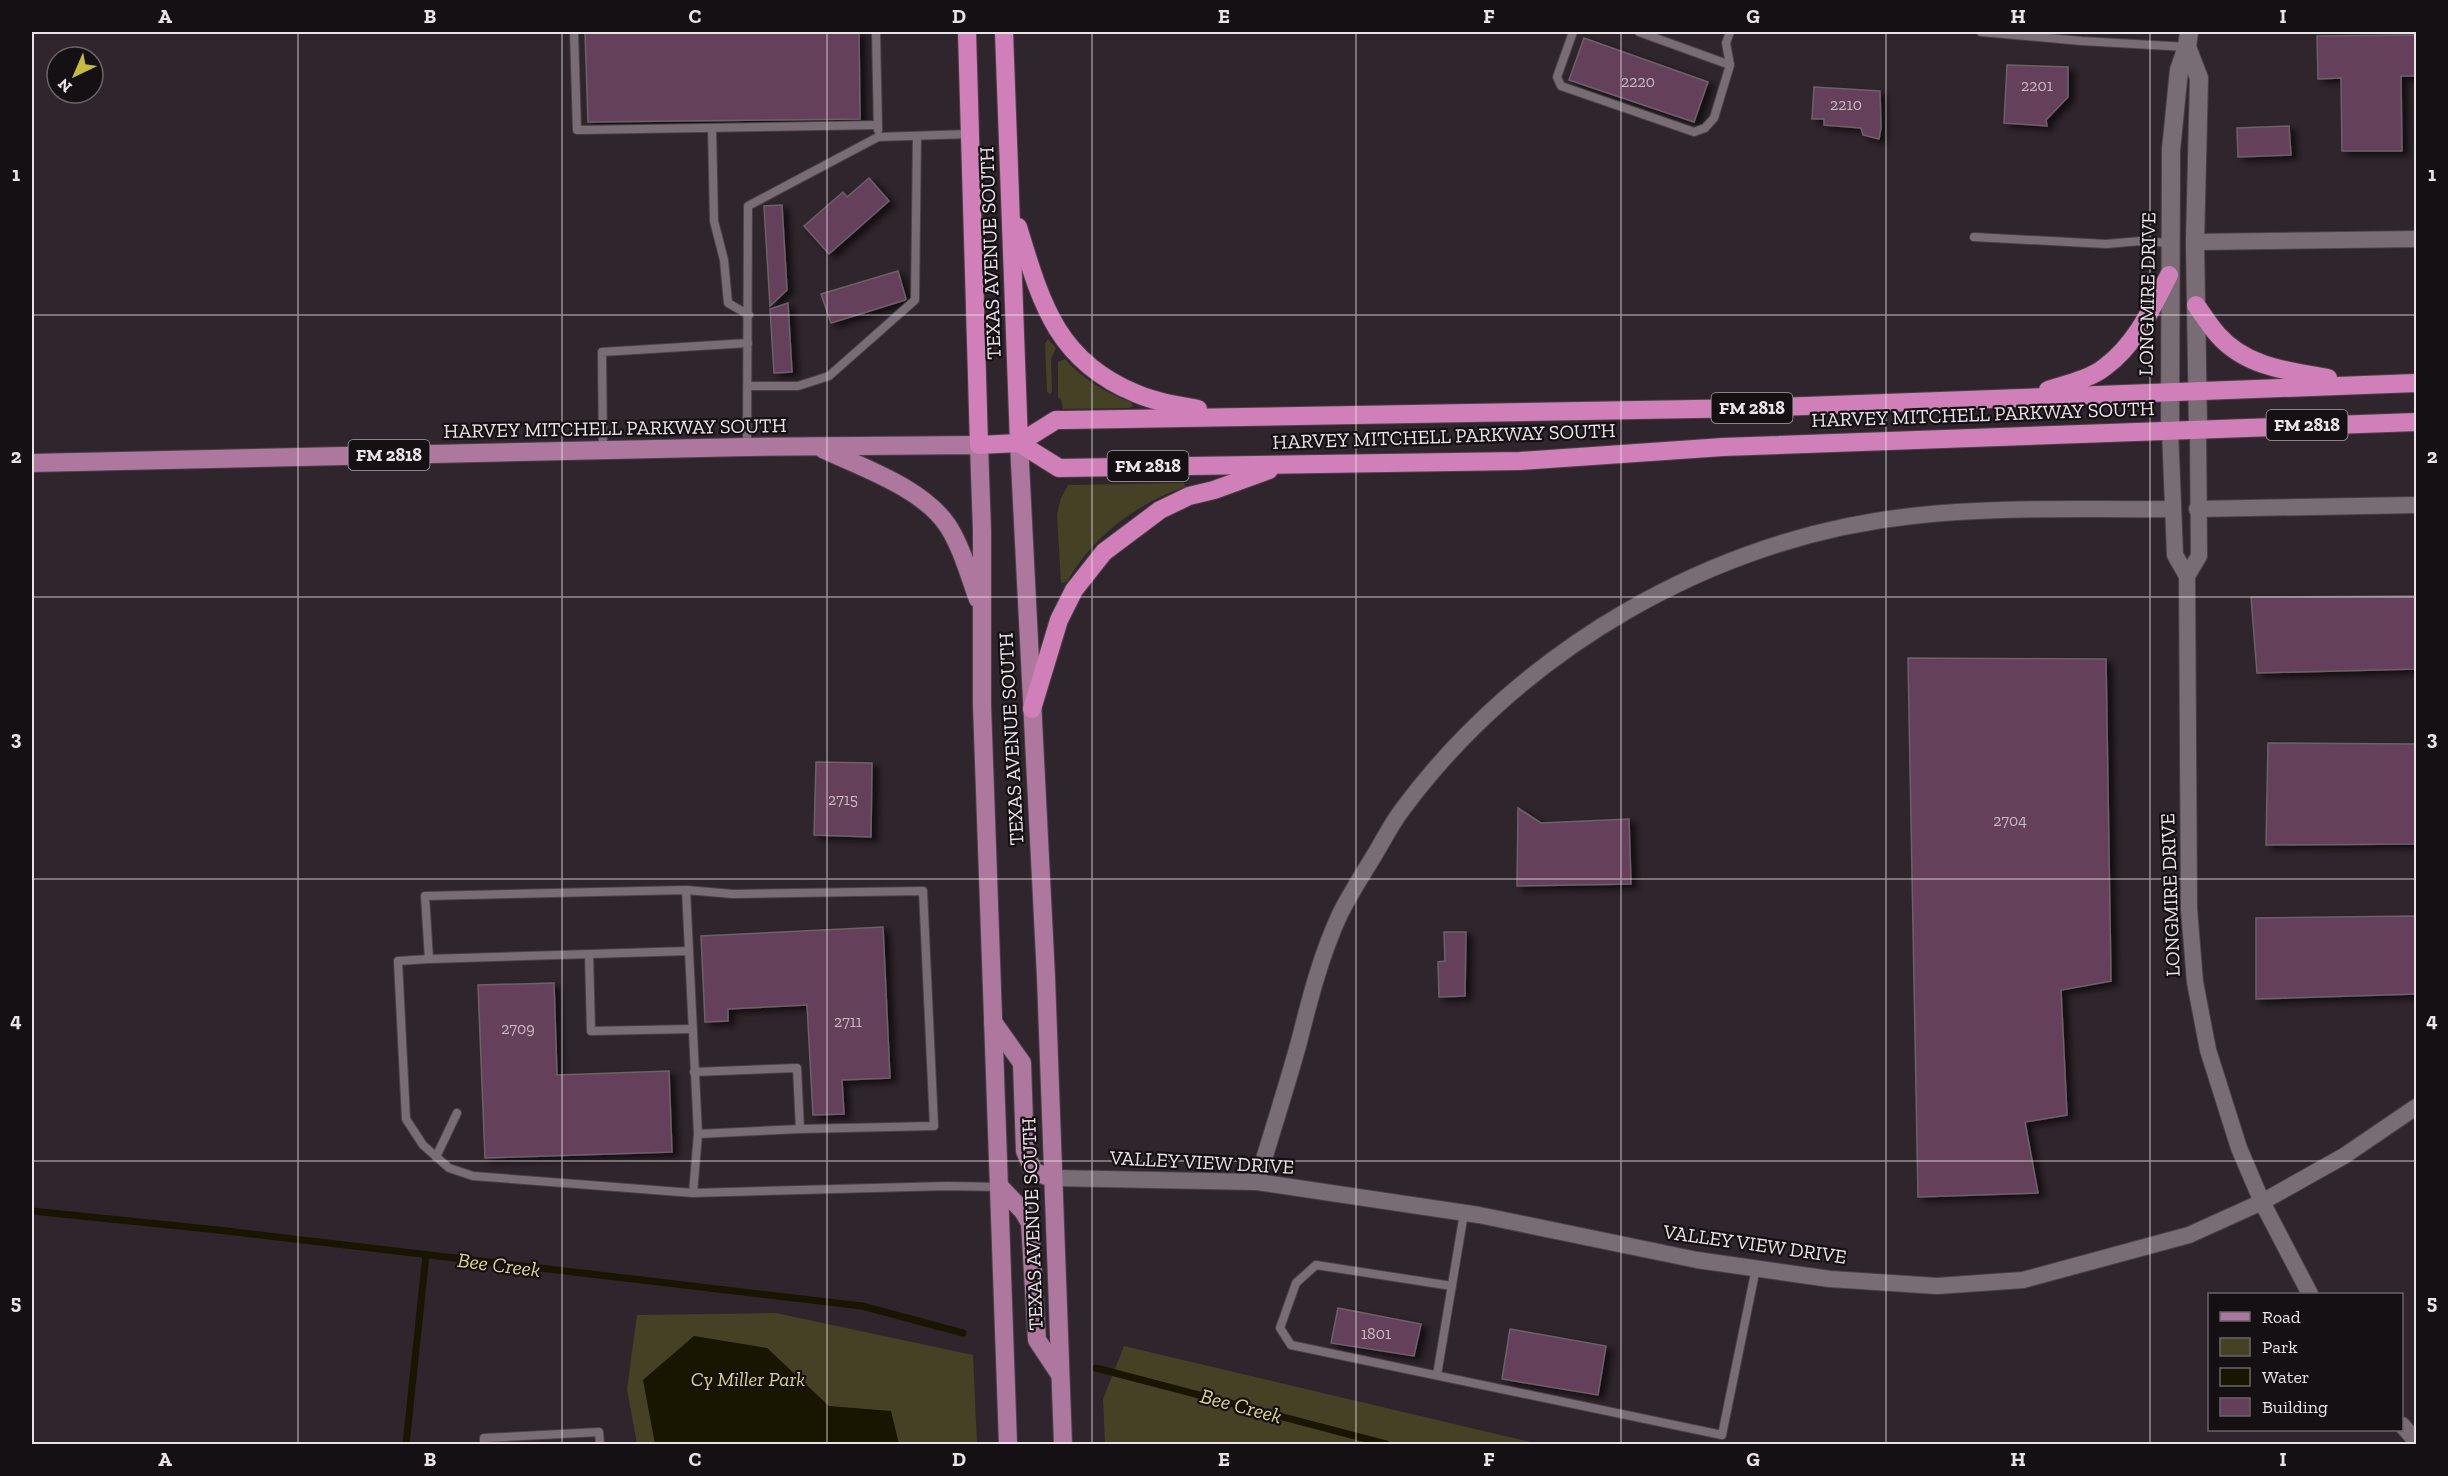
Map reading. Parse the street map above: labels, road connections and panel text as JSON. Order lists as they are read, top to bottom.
{
  "streets": {
    "highway": ["TEXAS AVENUE SOUTH", "FM 2818", "HARVEY MITCHELL PARKWAY SOUTH"],
    "street": ["LONGMIRE DRIVE", "VALLEY VIEW DRIVE"]
  },
  "crossings": [
    ["TEXAS AVENUE SOUTH", "HARVEY MITCHELL PARKWAY SOUTH"],
    ["TEXAS AVENUE SOUTH", "VALLEY VIEW DRIVE"],
    ["LONGMIRE DRIVE", "HARVEY MITCHELL PARKWAY SOUTH"],
    ["LONGMIRE DRIVE", "VALLEY VIEW DRIVE"]
  ],
  "water": ["Bee Creek"],
  "parks": ["Cy Miller Park"],
  "house_numbers": [
    "2220",
    "2201",
    "2210",
    "2715",
    "2704",
    "2711",
    "2709",
    "1801"
  ],
  "legend": [
    "Road",
    "Park",
    "Water",
    "Building"
  ],
  "north": "bottom left",
  "grid": {
    "columns": [
      "A",
      "B",
      "C",
      "D",
      "E",
      "F",
      "G",
      "H",
      "I"
    ],
    "rows": [
      "1",
      "2",
      "3",
      "4",
      "5"
    ]
  }
}
